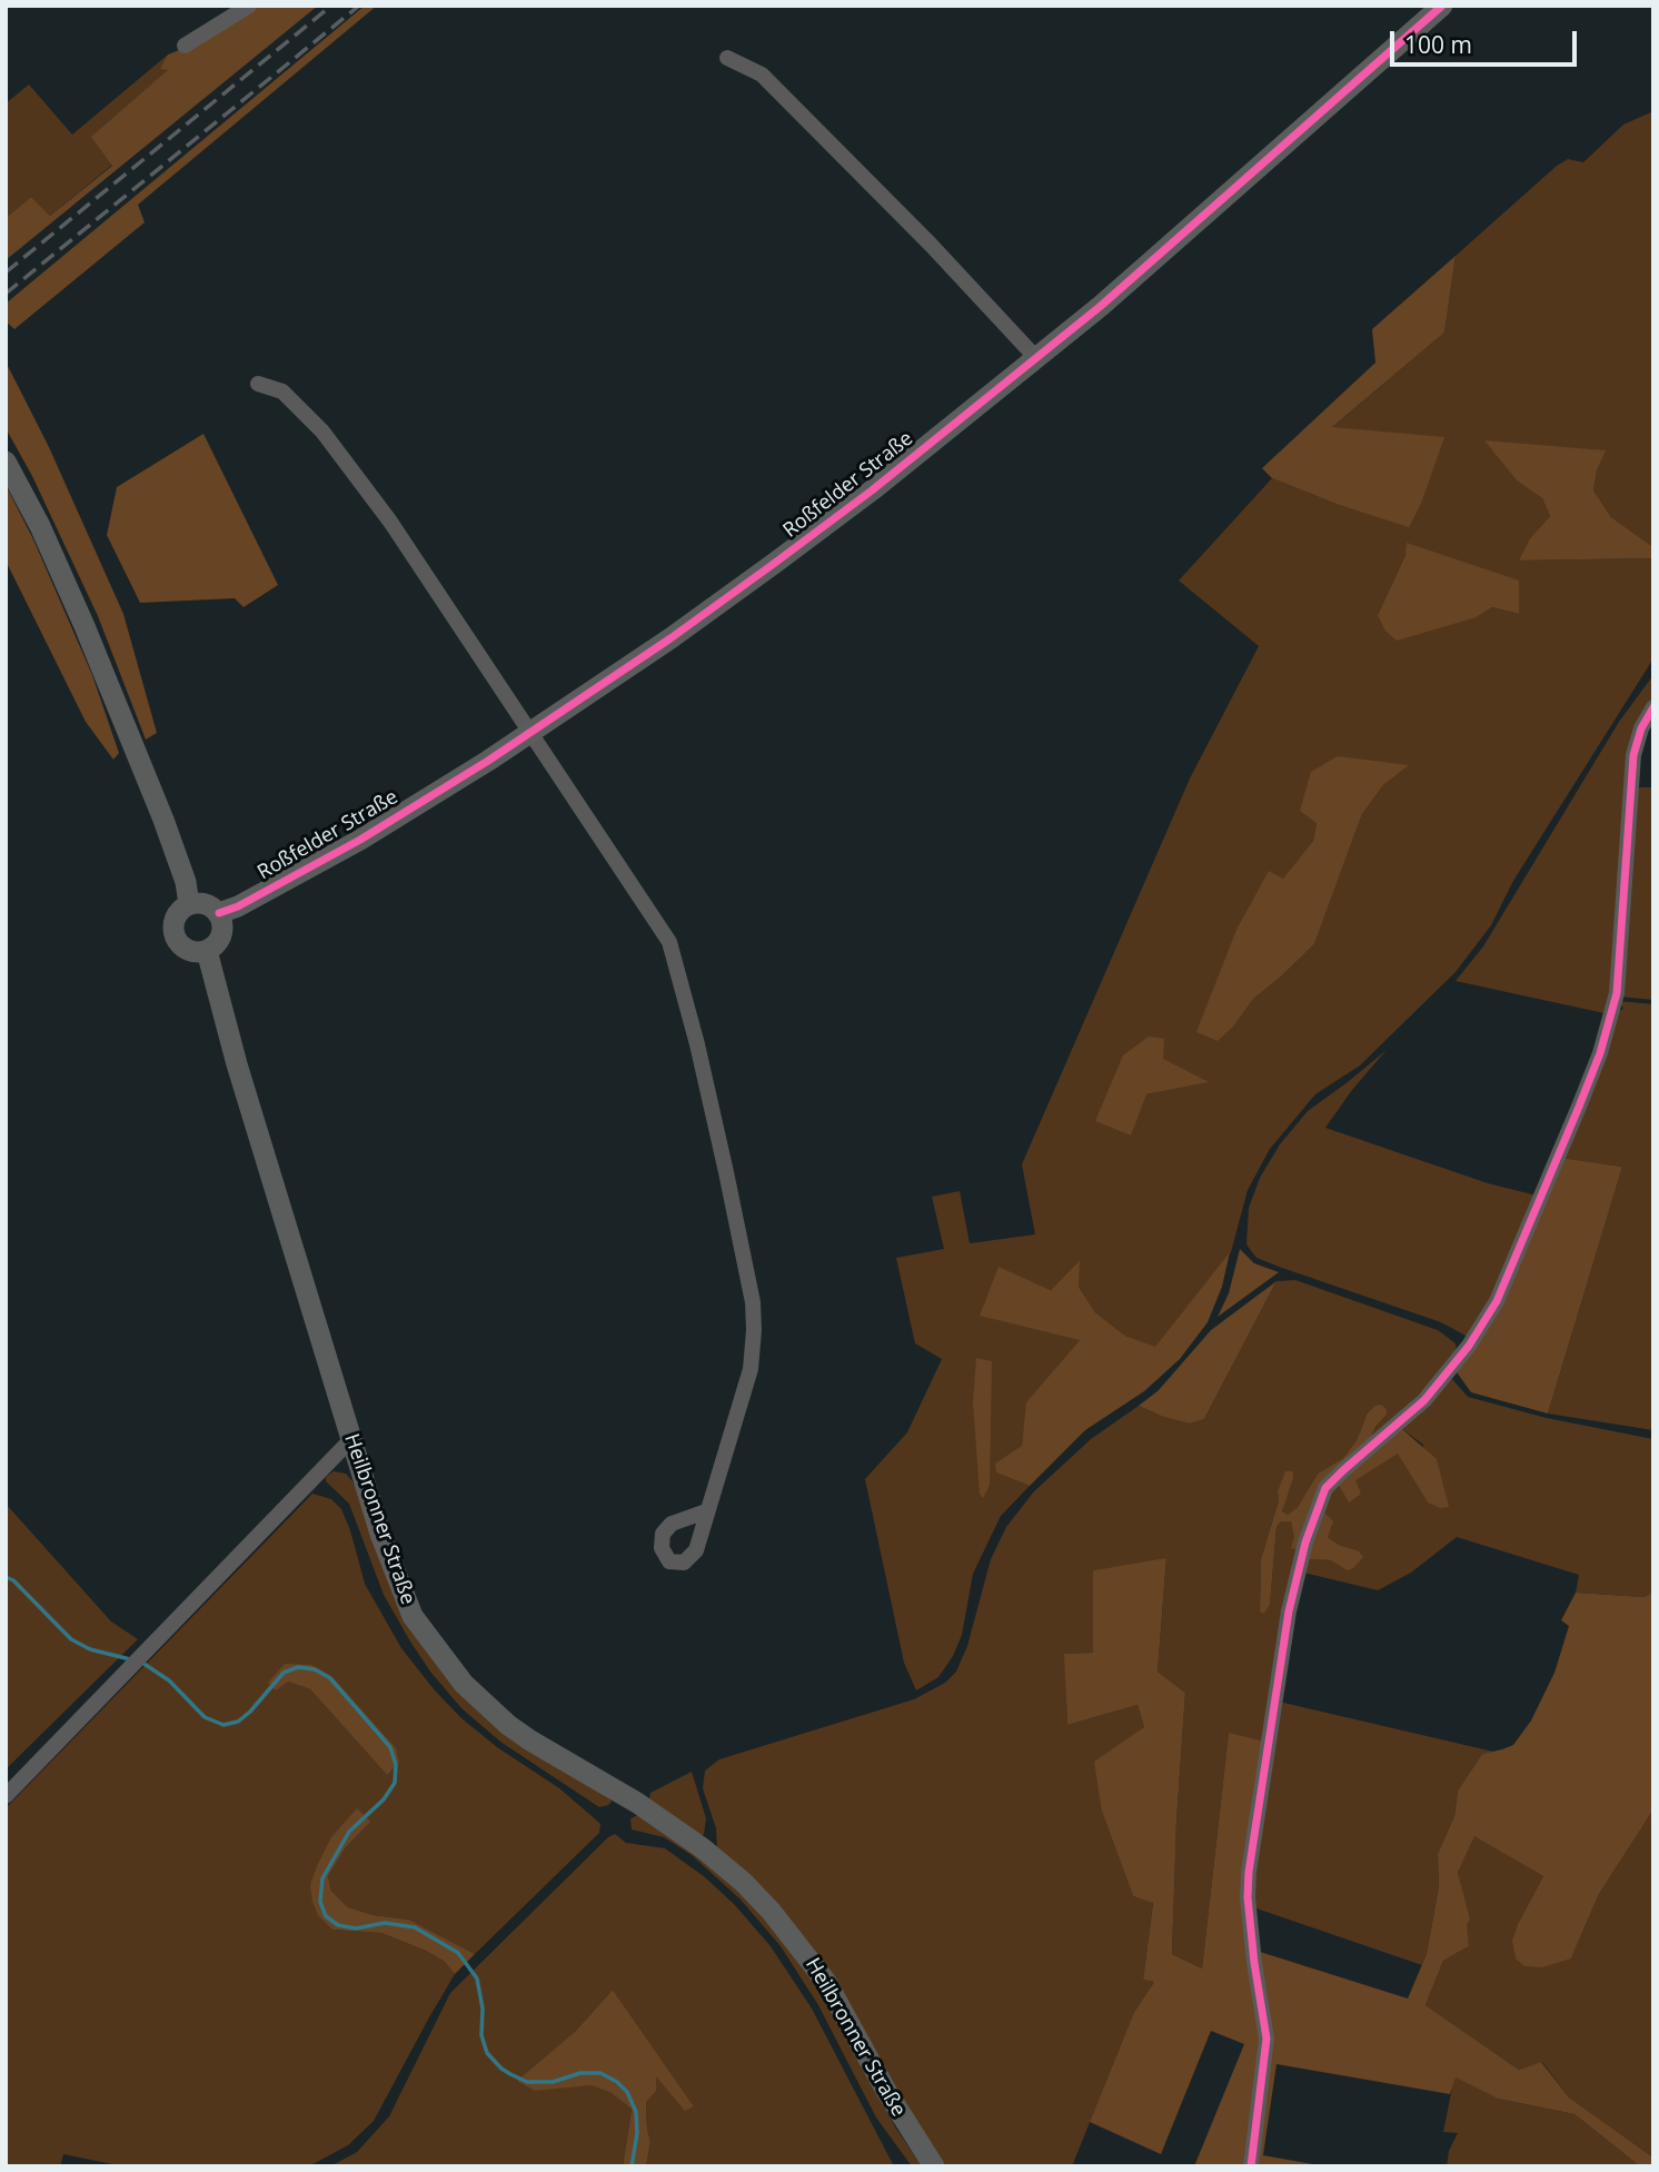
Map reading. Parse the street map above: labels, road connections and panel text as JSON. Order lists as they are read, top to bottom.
{
  "streets": {
    "main road": ["Roßfelder Straße", "Heilbronner Straße"]
  },
  "crossings": [
    ["Roßfelder Straße", "Heilbronner Straße"]
  ],
  "scale_bar": "100 m"
}
